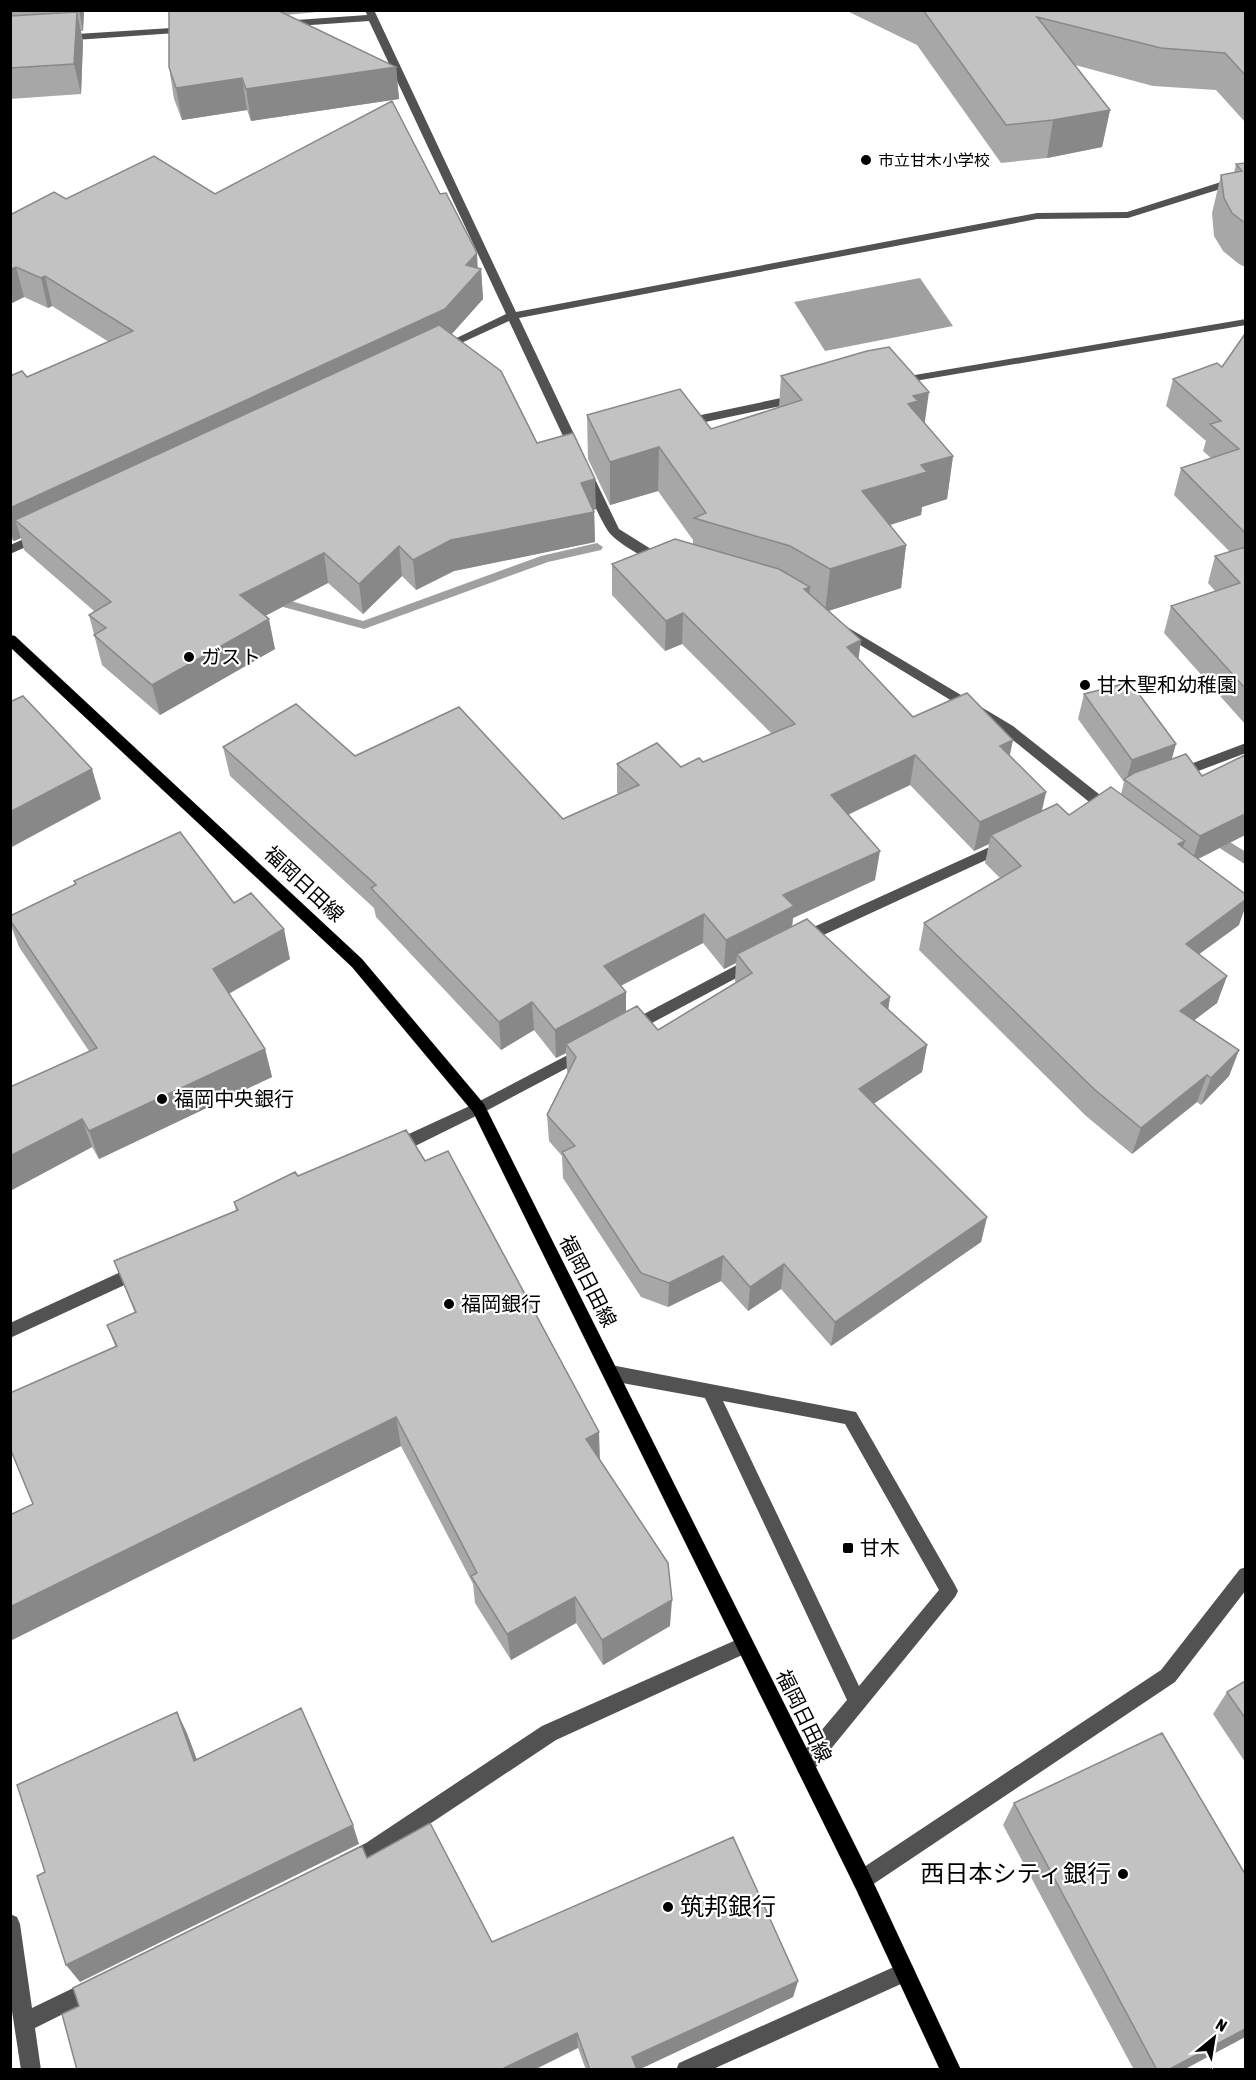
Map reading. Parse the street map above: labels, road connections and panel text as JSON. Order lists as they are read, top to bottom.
{
  "streets": {
    "main road": ["福岡日田線"]
  },
  "places": {
    "other": [
      "市立甘木小学校",
      "ガスト",
      "甘木聖和幼稚園",
      "福岡中央銀行",
      "福岡銀行",
      "西日本シティ銀行",
      "筑邦銀行"
    ],
    "transit": ["甘木"]
  },
  "north": "top right"
}
